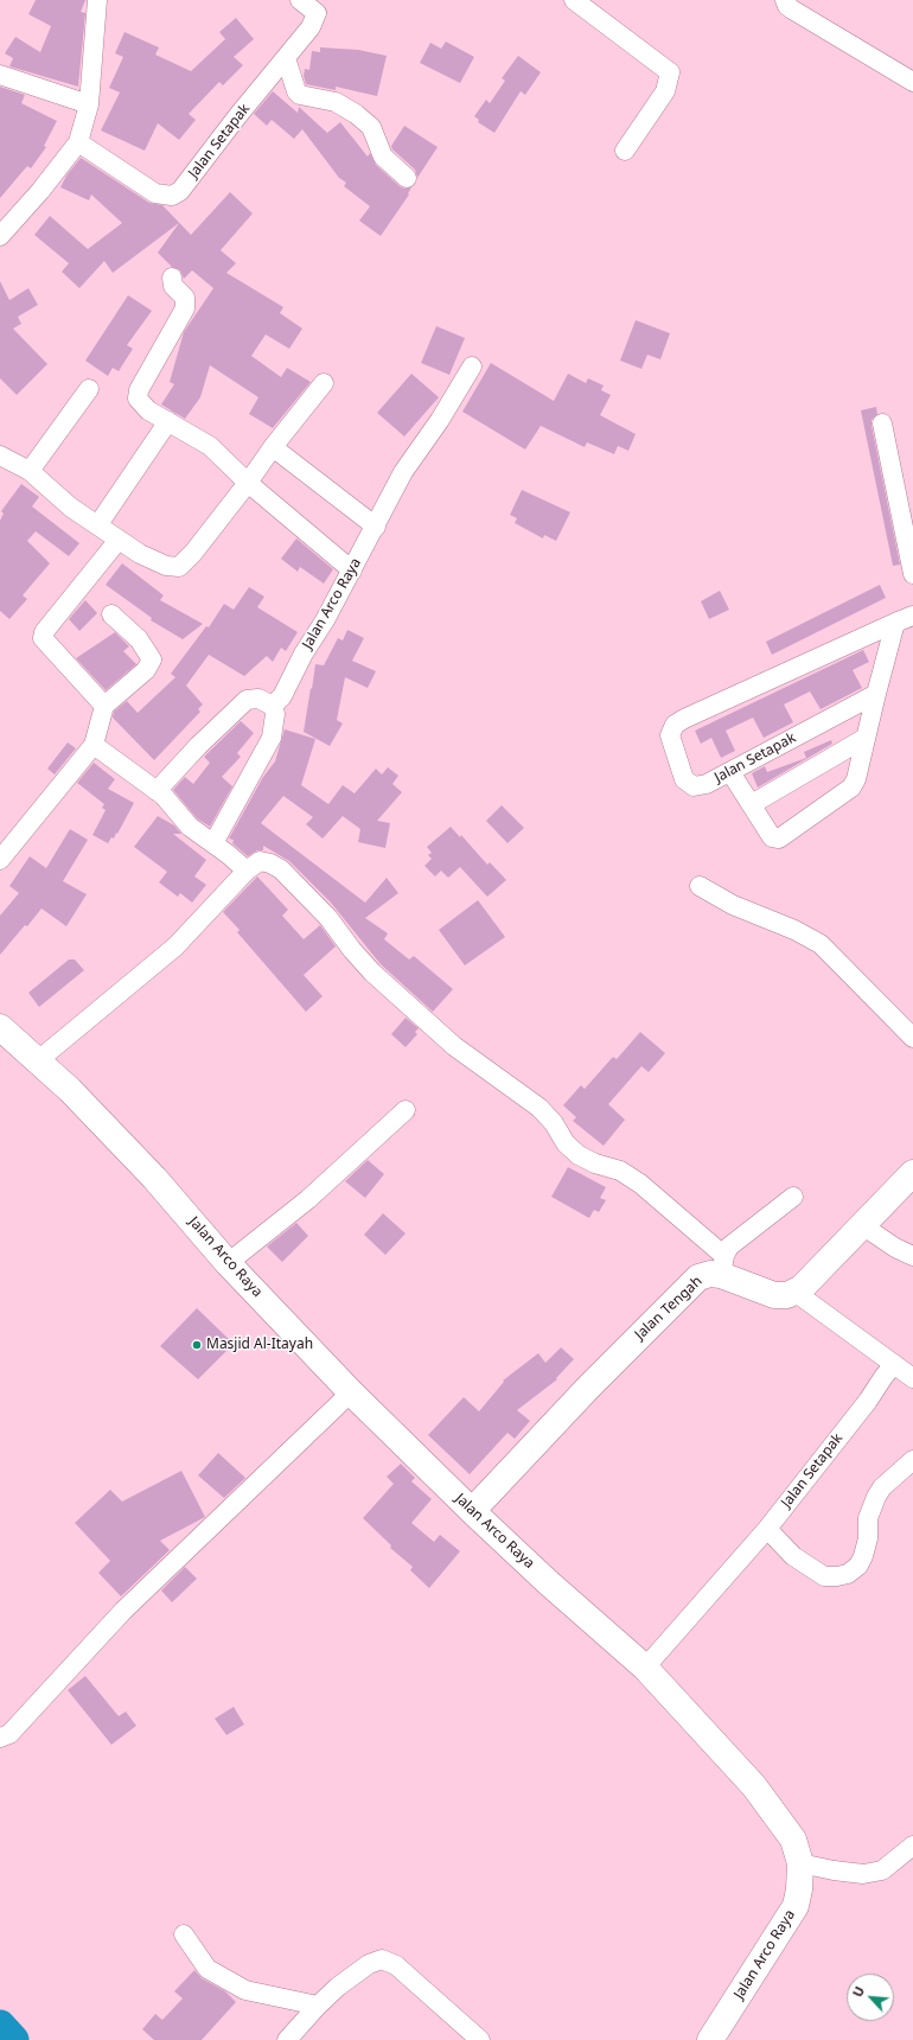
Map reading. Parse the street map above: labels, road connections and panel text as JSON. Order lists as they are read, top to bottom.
{
  "streets": {
    "main road": ["Jalan Arco Raya", "Jalan Tengah"],
    "street": ["Jalan Setapak"]
  },
  "crossings": [
    ["Jalan Setapak", "Jalan Arco Raya"],
    ["Jalan Arco Raya", "Jalan Tengah"]
  ],
  "places": ["Masjid Al-Itayah"],
  "north": "top left"
}
